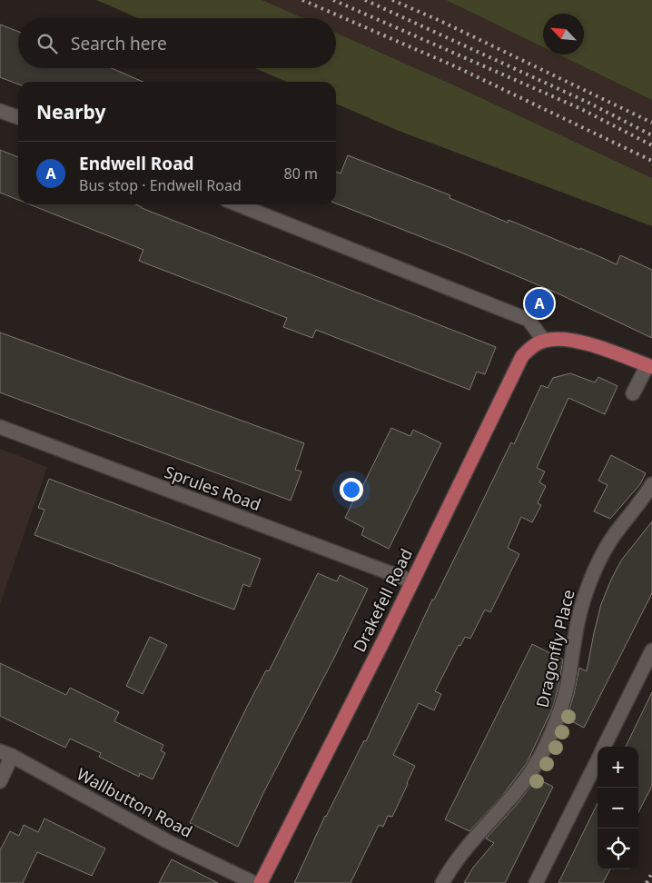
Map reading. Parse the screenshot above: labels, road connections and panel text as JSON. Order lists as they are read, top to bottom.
{
  "streets": {
    "main road": ["Drakefell Road"],
    "street": ["Sprules Road", "Dragonfly Place", "Wallbutton Road"]
  },
  "crossings": [
    ["Sprules Road", "Drakefell Road"]
  ],
  "north": "top left",
  "page": {
    "search": "Search here",
    "heading": "Nearby",
    "list": [
      {
        "mark": "A",
        "name": "Endwell Road",
        "note": "Bus stop · Endwell Road",
        "value": "80 m"
      }
    ],
    "pins": "A",
    "map_buttons": ["+", "−"]
  }
}
